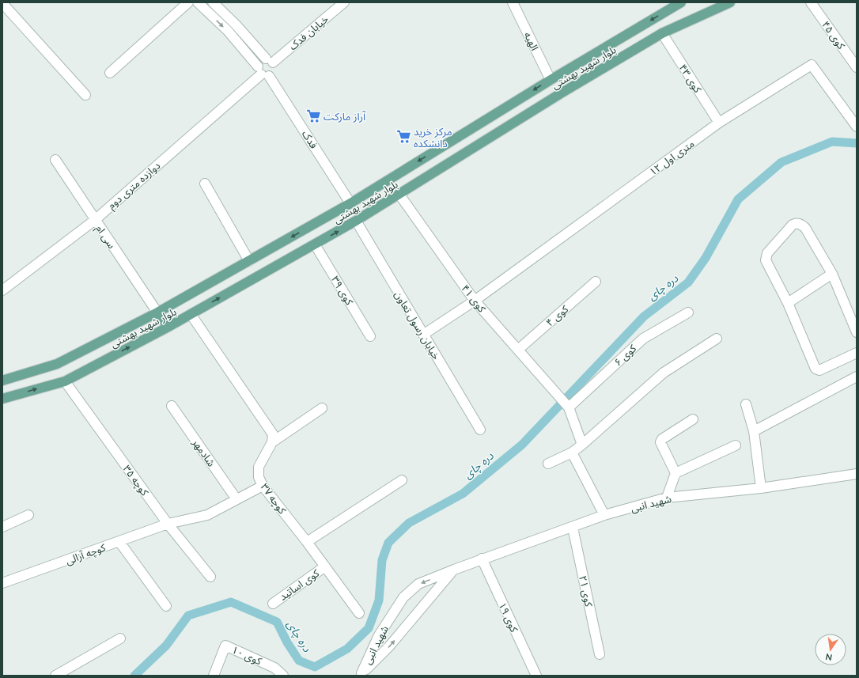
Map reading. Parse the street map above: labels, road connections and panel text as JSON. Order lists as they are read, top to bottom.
{
  "streets": {
    "main road": ["بلوار شهید بهشتی"],
    "street": [
      "خیابان فدک",
      "کوی ۴۵",
      "الهیه",
      "کوی ۴۳",
      "فدک",
      "۱۲ متری اول",
      "دوازده متری دوم",
      "سی ام",
      "کوی ۳۹",
      "کوی ۴۱",
      "کوی ۴",
      "خیابان رسول تعاون",
      "کوی ۶",
      "شادمهر",
      "کوچه ۳۵",
      "کوچه ۳۷",
      "شهید انبی",
      "کوچه آزالی",
      "کوی اساتید",
      "کوی ۲۱",
      "کوی ۱۹",
      "کوی ۱۰"
    ]
  },
  "crossings": [
    ["خیابان فدک", "فدک"],
    ["خیابان فدک", "دوازده متری دوم"],
    ["الهیه", "بلوار شهید بهشتی"],
    ["بلوار شهید بهشتی", "کوی ۴۳"],
    ["بلوار شهید بهشتی", "فدک"],
    ["بلوار شهید بهشتی", "سی ام"],
    ["بلوار شهید بهشتی", "کوی ۳۹"],
    ["بلوار شهید بهشتی", "کوی ۴۱"],
    ["بلوار شهید بهشتی", "خیابان رسول تعاون"],
    ["بلوار شهید بهشتی", "کوچه ۳۵"],
    ["کوی ۴۳", "۱۲ متری اول"],
    ["فدک", "دوازده متری دوم"],
    ["۱۲ متری اول", "کوی ۴۱"],
    ["۱۲ متری اول", "خیابان رسول تعاون"],
    ["دوازده متری دوم", "سی ام"],
    ["کوی ۴۱", "کوی ۴"],
    ["کوی ۴۱", "کوی ۶"],
    ["شادمهر", "کوچه آزالی"],
    ["کوچه ۳۵", "کوچه آزالی"],
    ["کوچه ۳۷", "کوچه آزالی"],
    ["کوچه ۳۷", "کوی اساتید"],
    ["شهید انبی", "کوی ۲۱"],
    ["شهید انبی", "کوی ۱۹"]
  ],
  "water": ["دره چای"],
  "places": {
    "supermarket": ["آراز مارکت", "مرکز خرید دانشکده"]
  },
  "north": "bottom"
}
